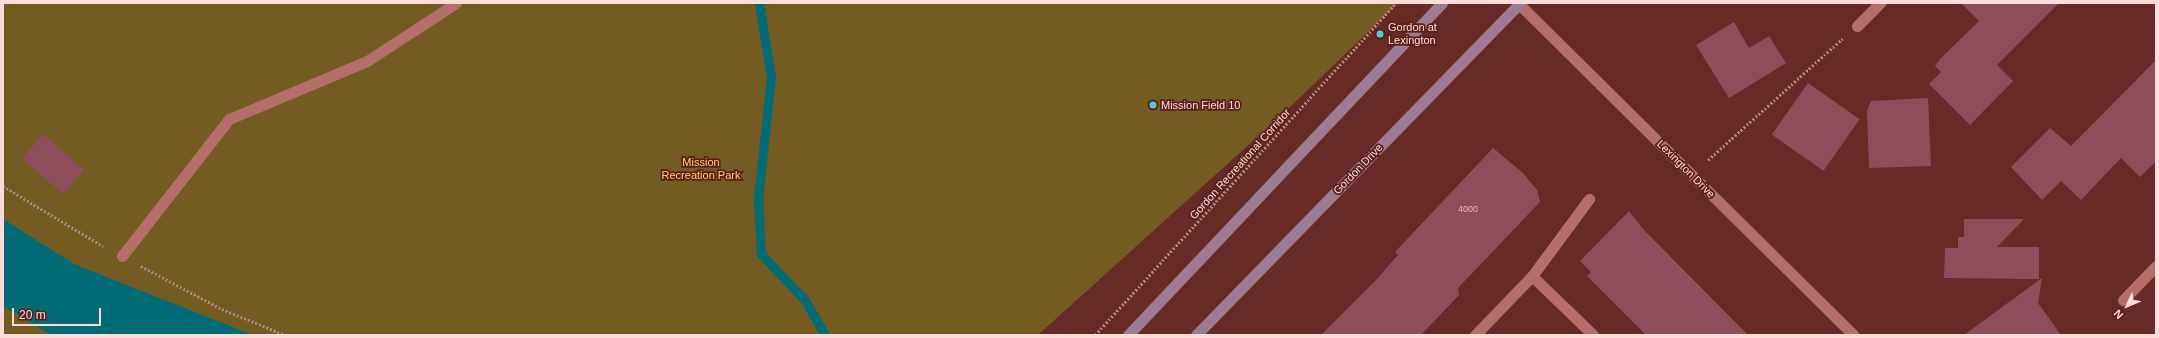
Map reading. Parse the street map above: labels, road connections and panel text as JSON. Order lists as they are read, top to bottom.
{
  "streets": {
    "main road": ["Gordon Drive"],
    "street": ["Lexington Drive"],
    "path": ["Gordon Recreational Corridor"]
  },
  "crossings": [
    ["Gordon Drive", "Lexington Drive"]
  ],
  "parks": ["Mission Recreation Park"],
  "places": ["Gordon at Lexington", "Mission Field 10"],
  "house_numbers": ["4000"],
  "scale_bar": "20 m",
  "north": "bottom left"
}
